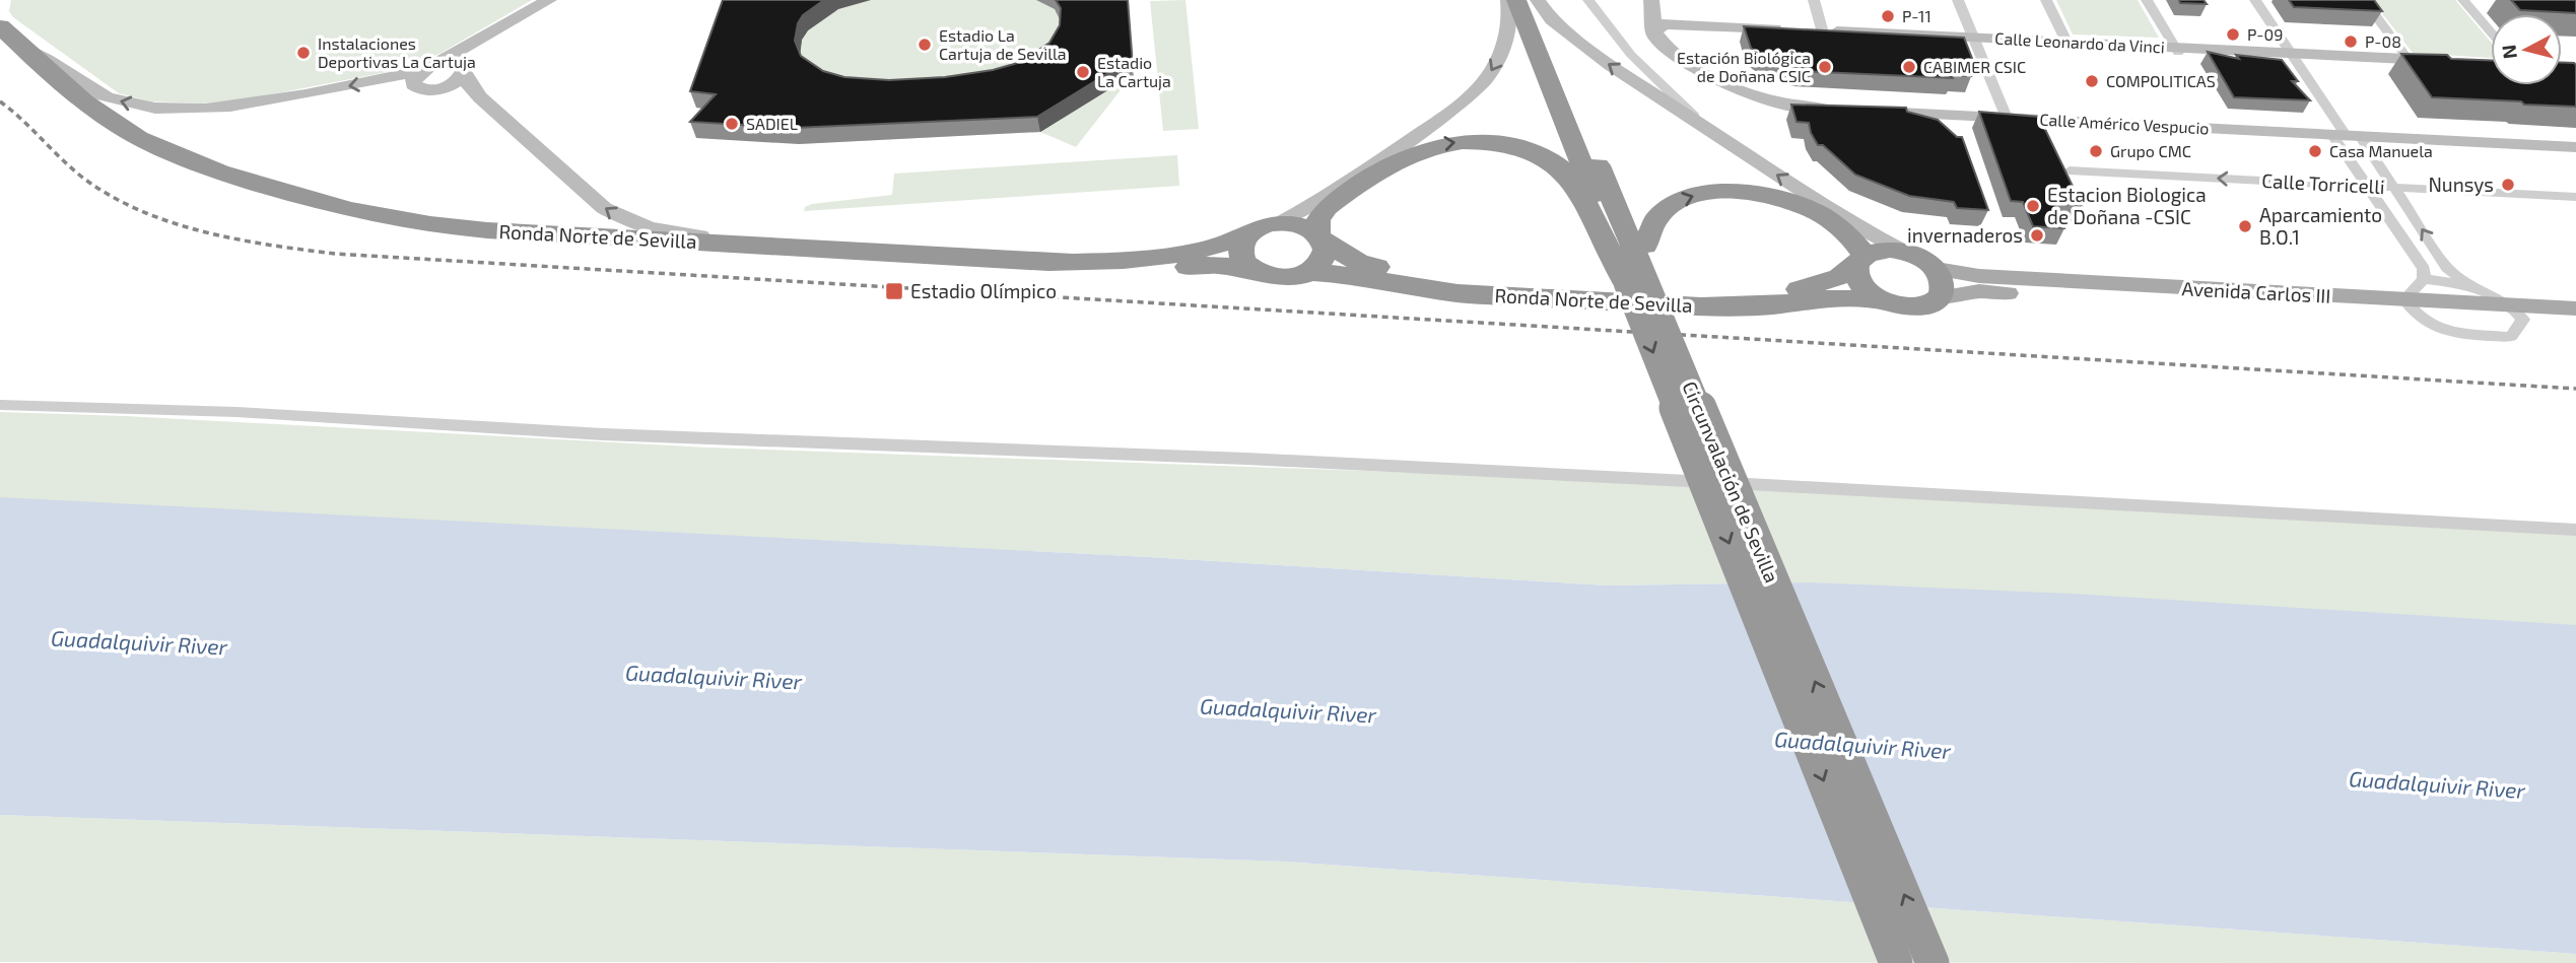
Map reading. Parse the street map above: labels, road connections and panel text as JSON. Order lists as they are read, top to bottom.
{
  "streets": {
    "highway": ["Ronda Norte de Sevilla", "Circunvalación de Sevilla"],
    "main road": ["Avenida Carlos III"],
    "street": ["Calle Leonardo da Vinci", "Calle Américo Vespucio", "Calle Torricelli"]
  },
  "crossings": [
    ["Calle Leonardo da Vinci", "Calle Américo Vespucio"],
    ["Ronda Norte de Sevilla", "Avenida Carlos III"]
  ],
  "one_way": ["Calle Torricelli"],
  "water": ["Guadalquivir River"],
  "places": {
    "other": [
      "P-11",
      "P-09",
      "P-08",
      "Estadio La Cartuja de Sevilla",
      "Instalaciones Deportivas La Cartuja",
      "Estación Biológica de Doñana CSIC",
      "CABIMER CSIC",
      "Estadio La Cartuja",
      "COMPOLITICAS",
      "SADIEL",
      "Grupo CMC",
      "Casa Manuela",
      "Nunsys",
      "Estacion Biologica de Doñana -CSIC",
      "Aparcamiento B.O.1",
      "invernaderos"
    ],
    "transit": ["Estadio Olímpico"]
  },
  "north": "left"
}
